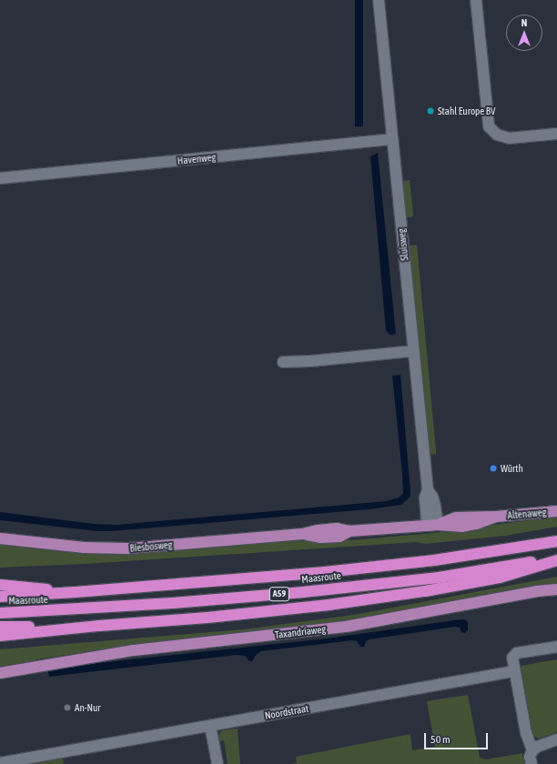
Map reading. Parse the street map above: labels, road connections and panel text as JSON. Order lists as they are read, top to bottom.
{
  "streets": {
    "highway": ["Maasroute", "A59"],
    "main road": ["Altenaweg", "Biesbosweg", "Taxandriaweg"],
    "street": ["Havenweg", "Sluisweg", "Noordstraat"]
  },
  "crossings": [
    ["Havenweg", "Sluisweg"],
    ["Sluisweg", "Altenaweg"],
    ["Sluisweg", "Biesbosweg"],
    ["Altenaweg", "Biesbosweg"],
    ["Maasroute", "A59"]
  ],
  "places": ["Stahl Europe BV", "Würth", "An-Nur"],
  "scale_bar": "50 m",
  "north": "top"
}
